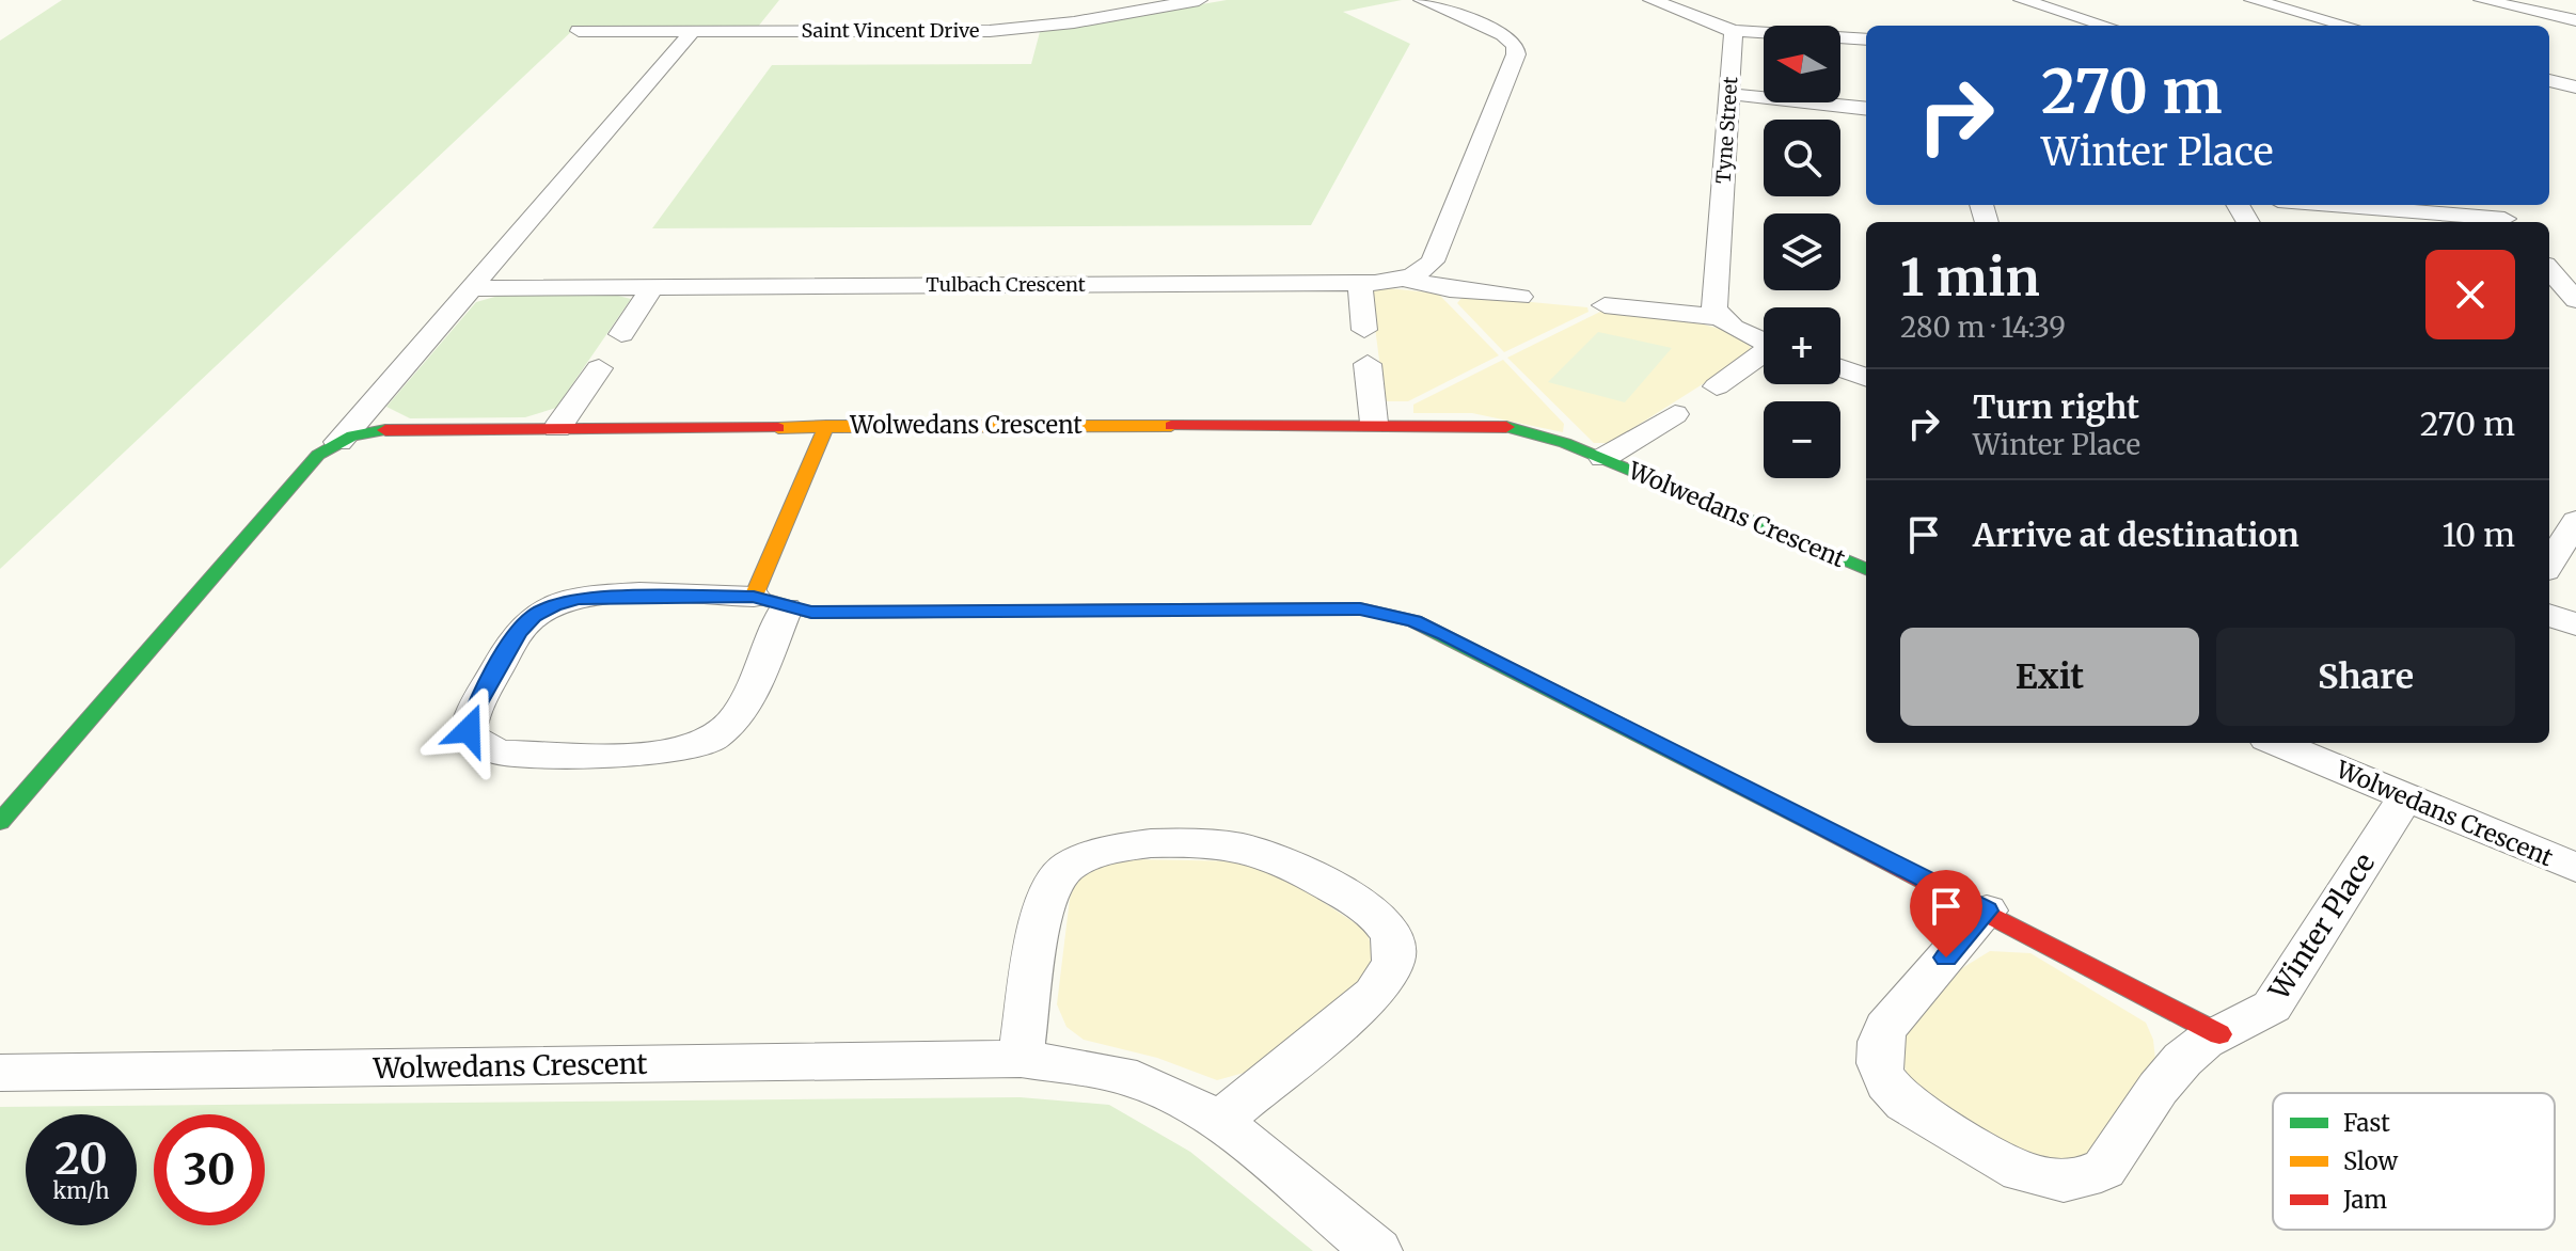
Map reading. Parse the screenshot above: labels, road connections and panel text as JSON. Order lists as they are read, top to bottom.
{
  "streets": {
    "street": [
      "Saint Vincent Drive",
      "Tyne Street",
      "Tulbach Crescent",
      "Wolwedans Crescent",
      "Winter Place"
    ]
  },
  "crossings": [
    ["Tulbach Crescent", "Wolwedans Crescent"],
    ["Wolwedans Crescent", "Winter Place"]
  ],
  "legend": ["Fast", "Slow", "Jam"],
  "north": "left",
  "page": {
    "map_buttons": ["+", "−"],
    "turn": ["270 m", "Winter Place"],
    "heading": ["1 min", "280 m · 14:39"],
    "list": [
      {
        "name": "Turn right",
        "note": "Winter Place",
        "value": "270 m"
      },
      {
        "name": "Arrive at destination",
        "value": "10 m"
      }
    ],
    "buttons": ["Exit", "Share"],
    "speed": "20 km/h",
    "limit": "30"
  }
}
